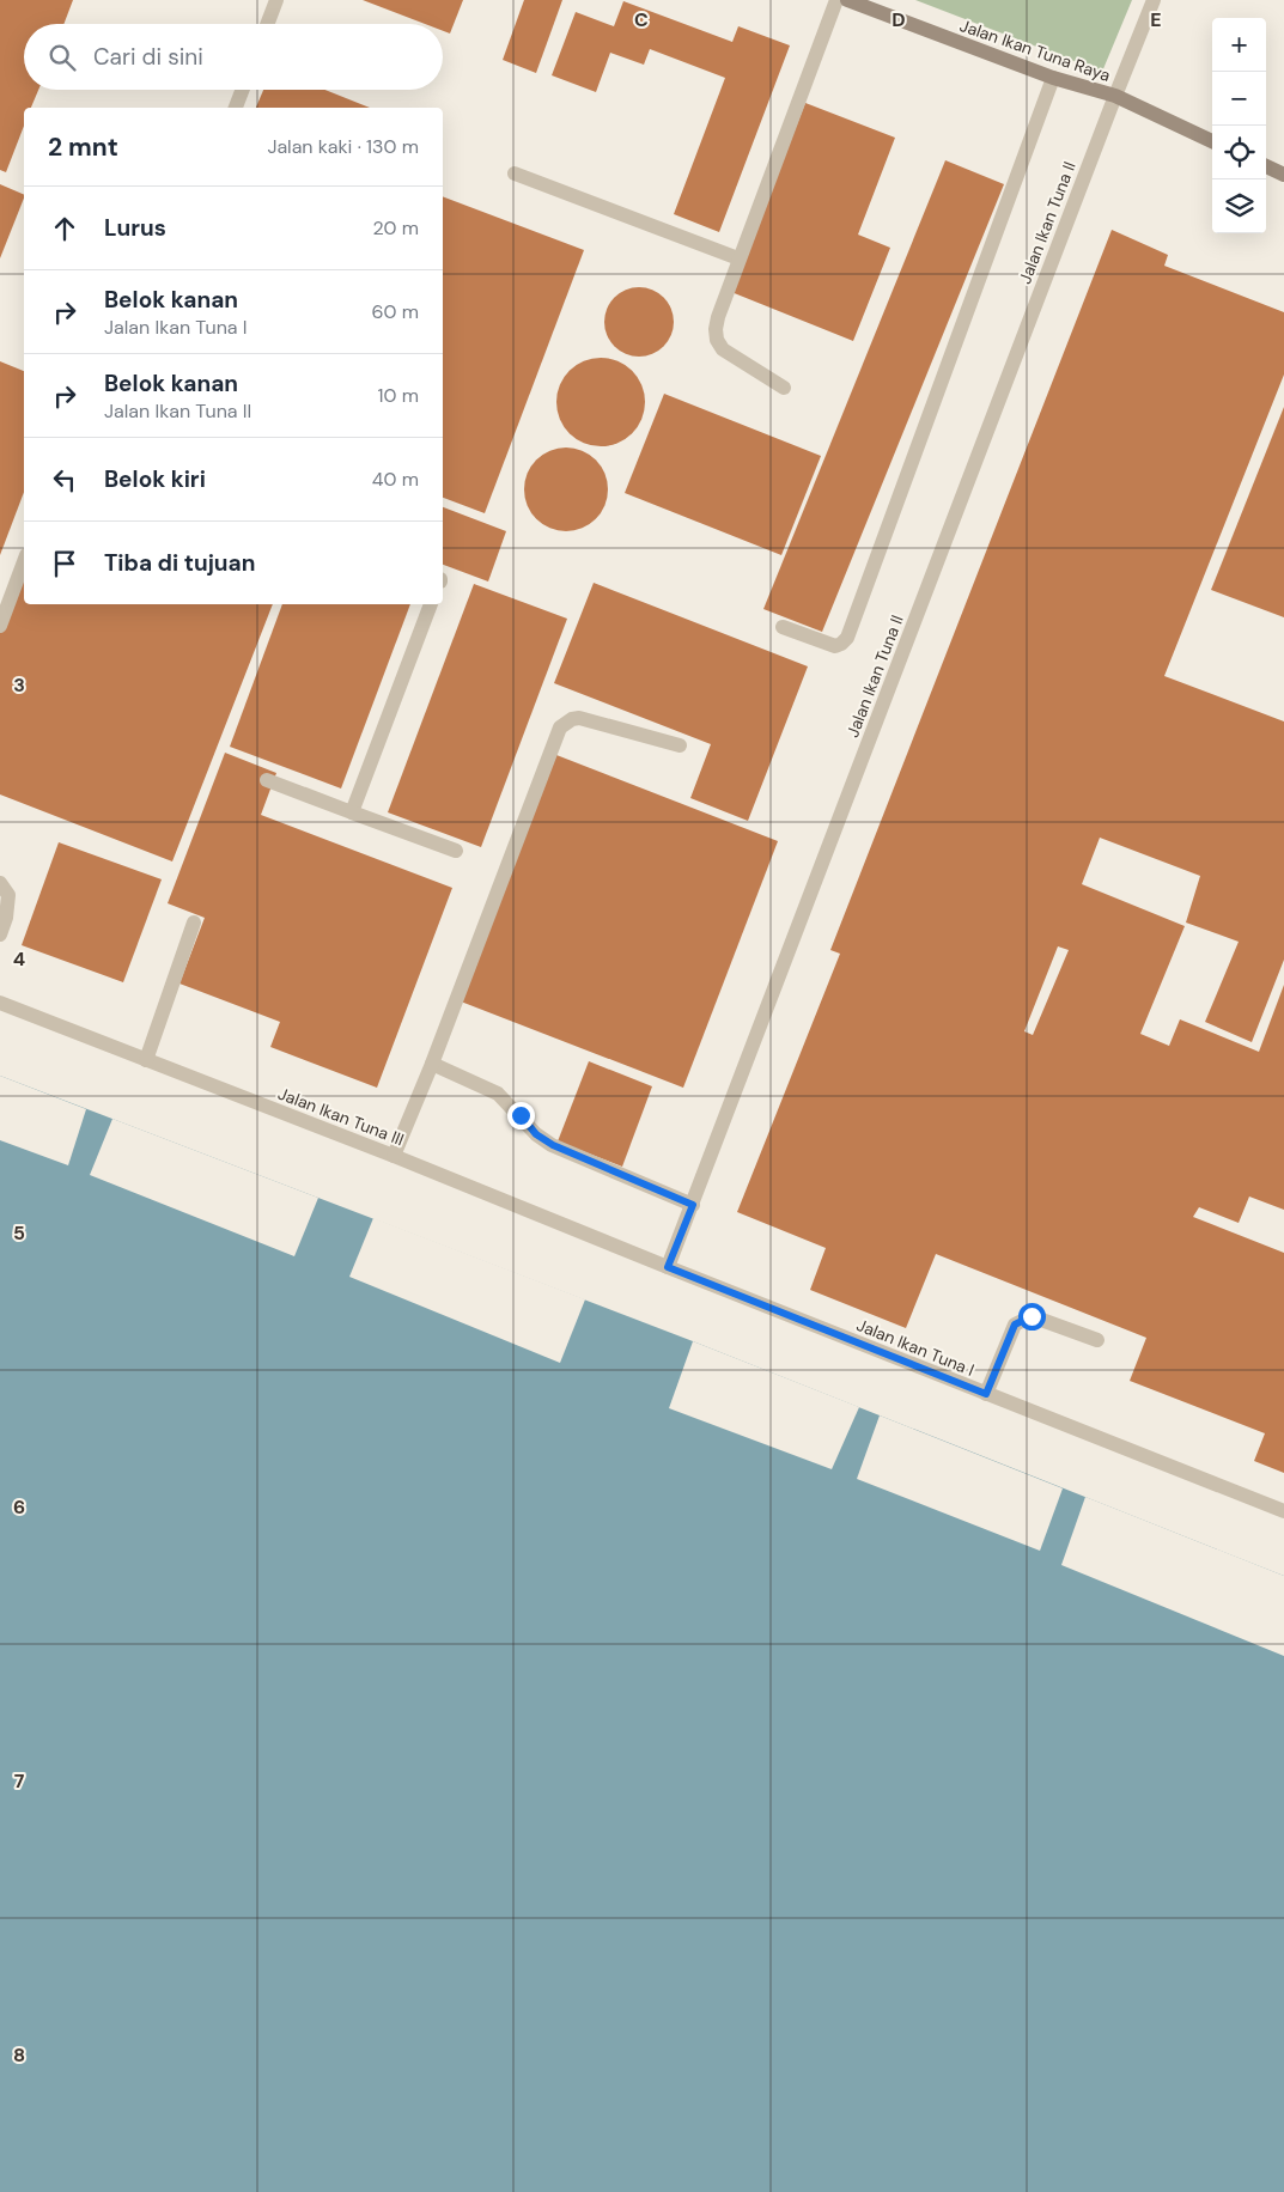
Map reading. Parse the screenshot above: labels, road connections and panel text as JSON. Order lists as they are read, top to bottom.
{
  "streets": {
    "street": [
      "Jalan Ikan Tuna Raya",
      "Jalan Ikan Tuna II",
      "Jalan Ikan Tuna III",
      "Jalan Ikan Tuna I"
    ]
  },
  "crossings": [
    ["Jalan Ikan Tuna Raya", "Jalan Ikan Tuna II"],
    ["Jalan Ikan Tuna II", "Jalan Ikan Tuna III"],
    ["Jalan Ikan Tuna II", "Jalan Ikan Tuna I"],
    ["Jalan Ikan Tuna III", "Jalan Ikan Tuna I"]
  ],
  "page": {
    "map_buttons": ["+", "−"],
    "search": "Cari di sini",
    "heading": ["2 mnt", "Jalan kaki · 130 m"],
    "list": [
      ["Lurus", "20 m"],
      ["Belok kanan", "Jalan Ikan Tuna I", "60 m"],
      ["Belok kanan", "Jalan Ikan Tuna II", "10 m"],
      ["Belok kiri", "40 m"],
      "Tiba di tujuan"
    ]
  },
  "grid": {
    "columns": ["C", "D", "E"],
    "rows": [
      "3",
      "4",
      "5",
      "6",
      "7",
      "8"
    ]
  }
}
